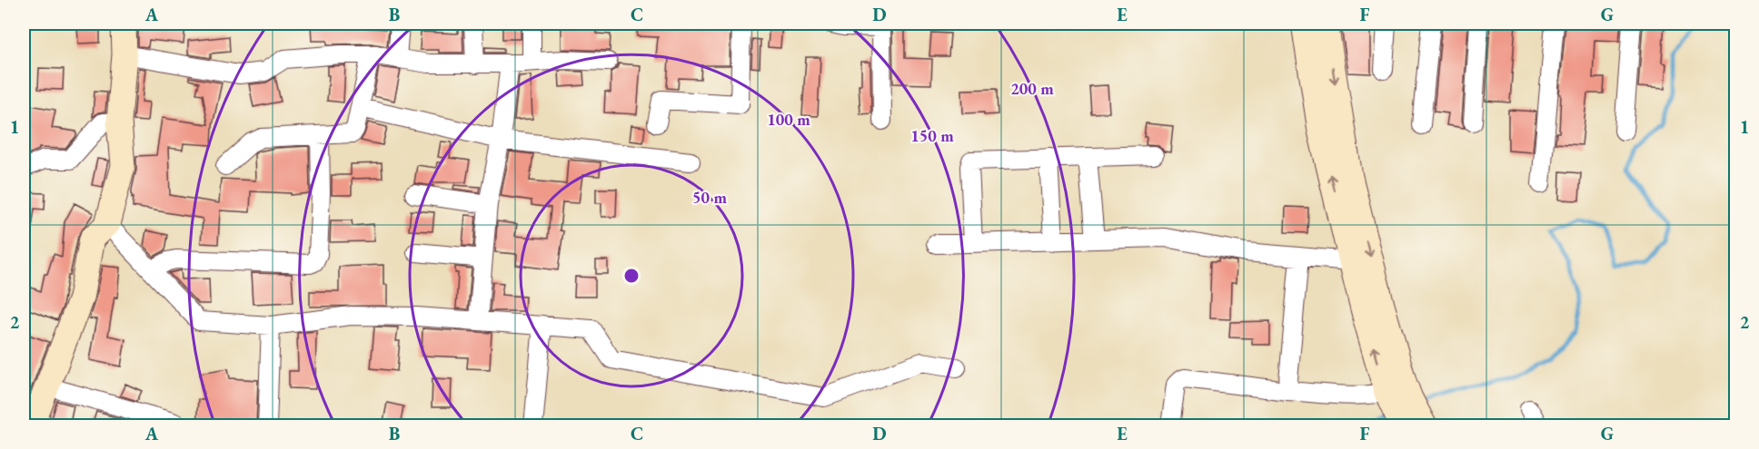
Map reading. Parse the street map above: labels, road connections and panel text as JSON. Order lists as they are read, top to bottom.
{
  "grid": {
    "columns": [
      "A",
      "B",
      "C",
      "D",
      "E",
      "F",
      "G"
    ],
    "rows": ["1", "2"]
  },
  "rings": [
    "200 m",
    "100 m",
    "150 m",
    "50 m"
  ]
}
